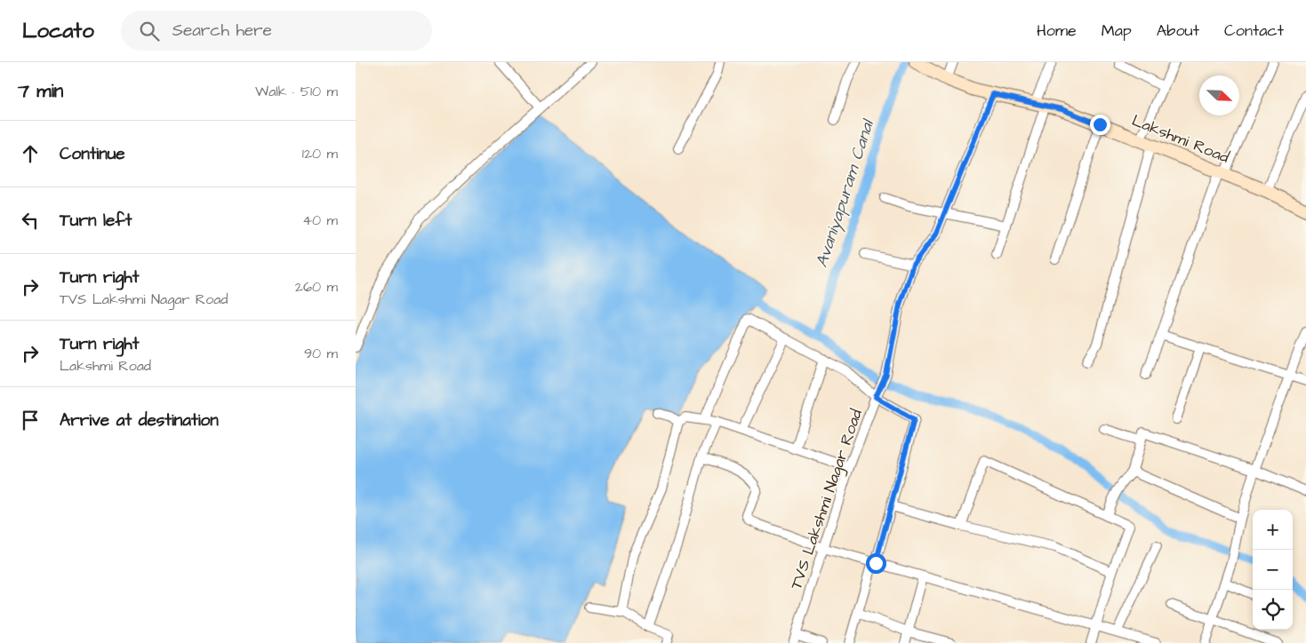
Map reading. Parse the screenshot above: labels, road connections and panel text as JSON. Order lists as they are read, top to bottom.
{
  "streets": {
    "street": ["Lakshmi Road", "TVS Lakshmi Nagar Road"]
  },
  "crossings": [
    ["Lakshmi Road", "TVS Lakshmi Nagar Road"]
  ],
  "water": ["Avaniyapuram Canal"],
  "north": "bottom right",
  "page": {
    "header": "Locato",
    "search": "Search here",
    "nav": [
      "Home",
      "Map",
      "About",
      "Contact"
    ],
    "heading": ["7 min", "Walk · 510 m"],
    "list": [
      ["Continue", "120 m"],
      ["Turn left", "40 m"],
      ["Turn right", "TVS Lakshmi Nagar Road", "260 m"],
      ["Turn right", "Lakshmi Road", "90 m"],
      "Arrive at destination"
    ],
    "map_buttons": ["+", "−"]
  }
}
